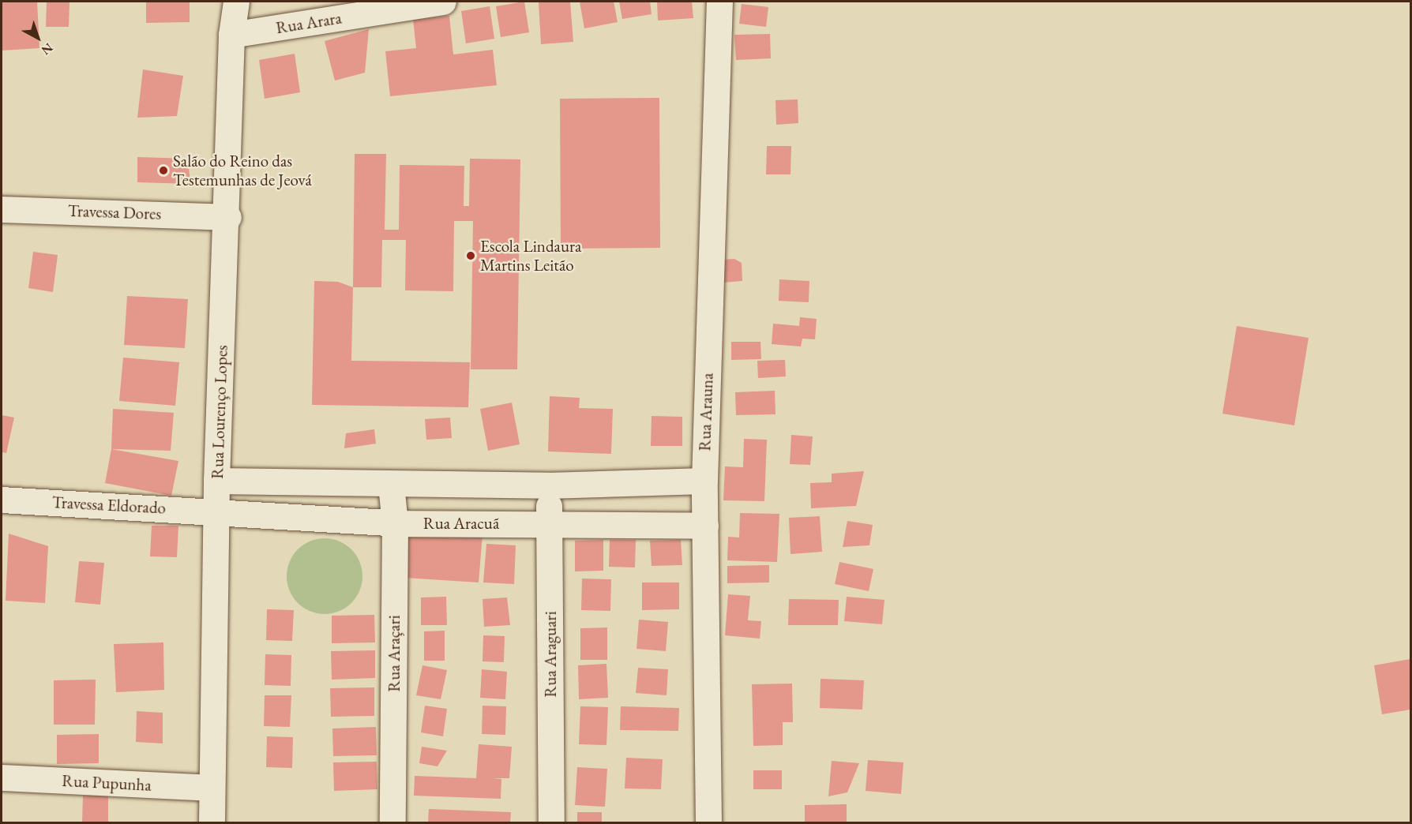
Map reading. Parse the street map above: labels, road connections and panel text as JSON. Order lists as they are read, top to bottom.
{
  "streets": {
    "street": [
      "Rua Arara",
      "Travessa Dores",
      "Rua Lourenço Lopes",
      "Rua Arauna",
      "Travessa Eldorado",
      "Rua Aracuã",
      "Rua Araçari",
      "Rua Araguari",
      "Rua Pupunha"
    ]
  },
  "crossings": [
    ["Rua Arara", "Rua Lourenço Lopes"],
    ["Travessa Dores", "Rua Lourenço Lopes"],
    ["Rua Lourenço Lopes", "Travessa Eldorado"],
    ["Rua Lourenço Lopes", "Rua Aracuã"],
    ["Rua Lourenço Lopes", "Rua Pupunha"],
    ["Rua Arauna", "Rua Aracuã"],
    ["Travessa Eldorado", "Rua Aracuã"],
    ["Rua Aracuã", "Rua Araçari"],
    ["Rua Aracuã", "Rua Araguari"]
  ],
  "places": ["Salão do Reino das Testemunhas de Jeová", "Escola Lindaura Martins Leitão"],
  "north": "bottom right"
}
